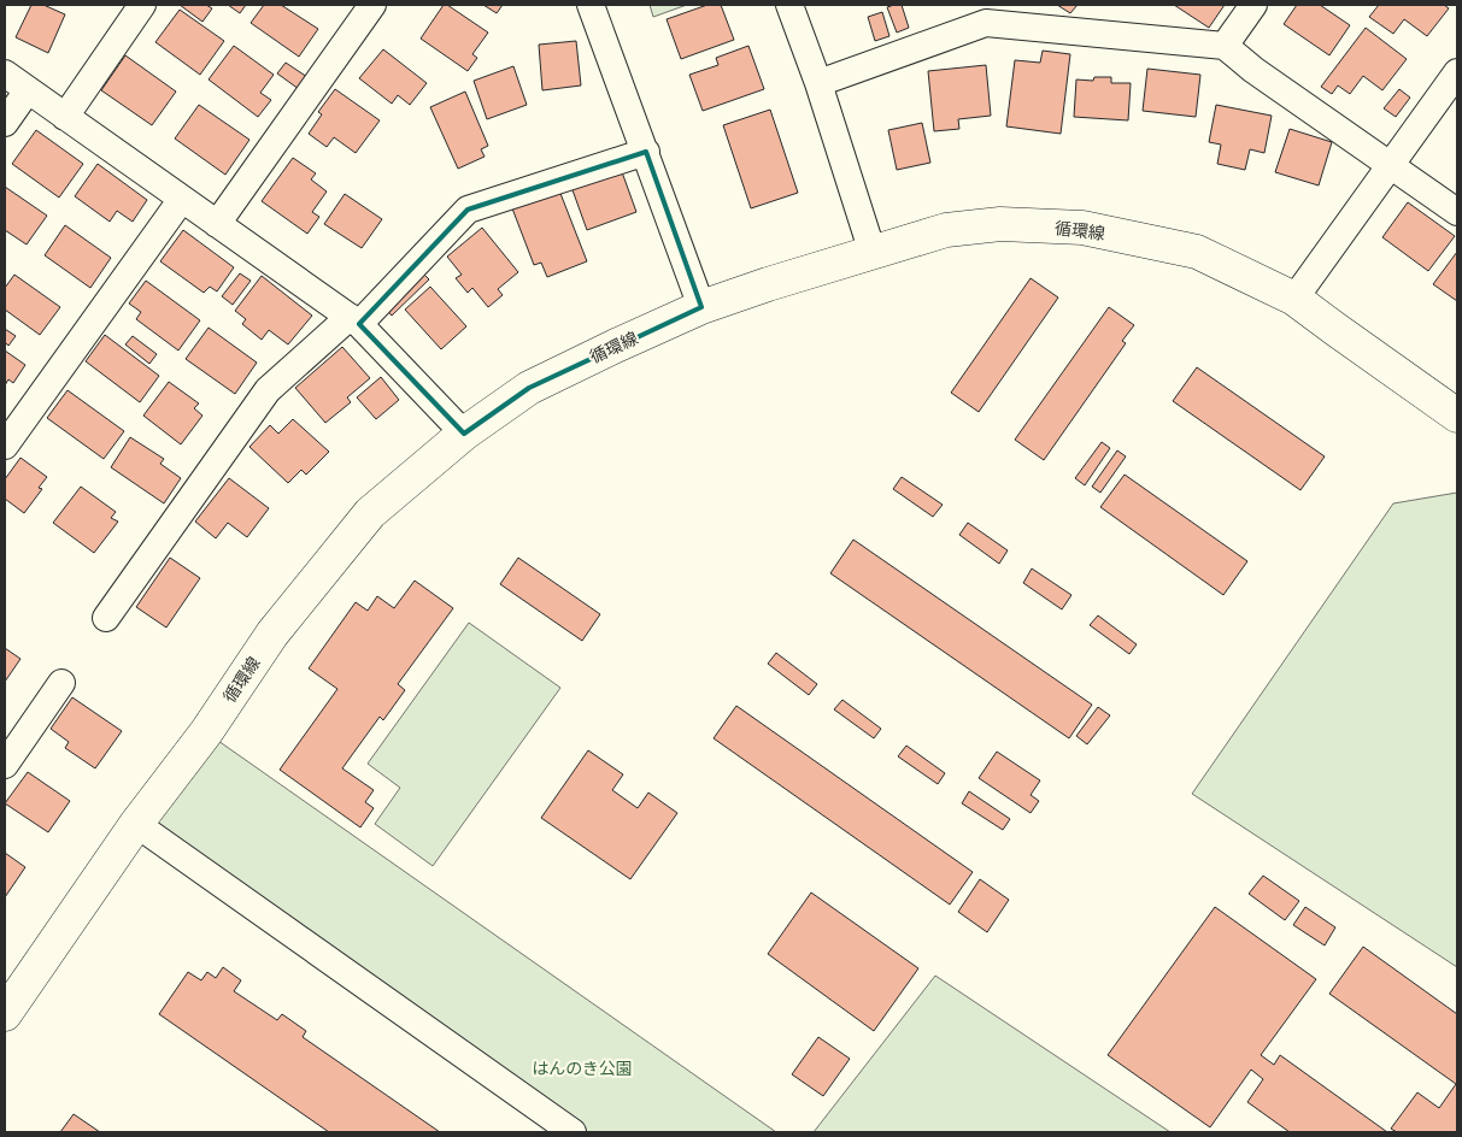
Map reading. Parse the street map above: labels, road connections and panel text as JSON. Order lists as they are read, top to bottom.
{
  "streets": {
    "street": ["循環線"]
  },
  "parks": ["はんのき公園"]
}
